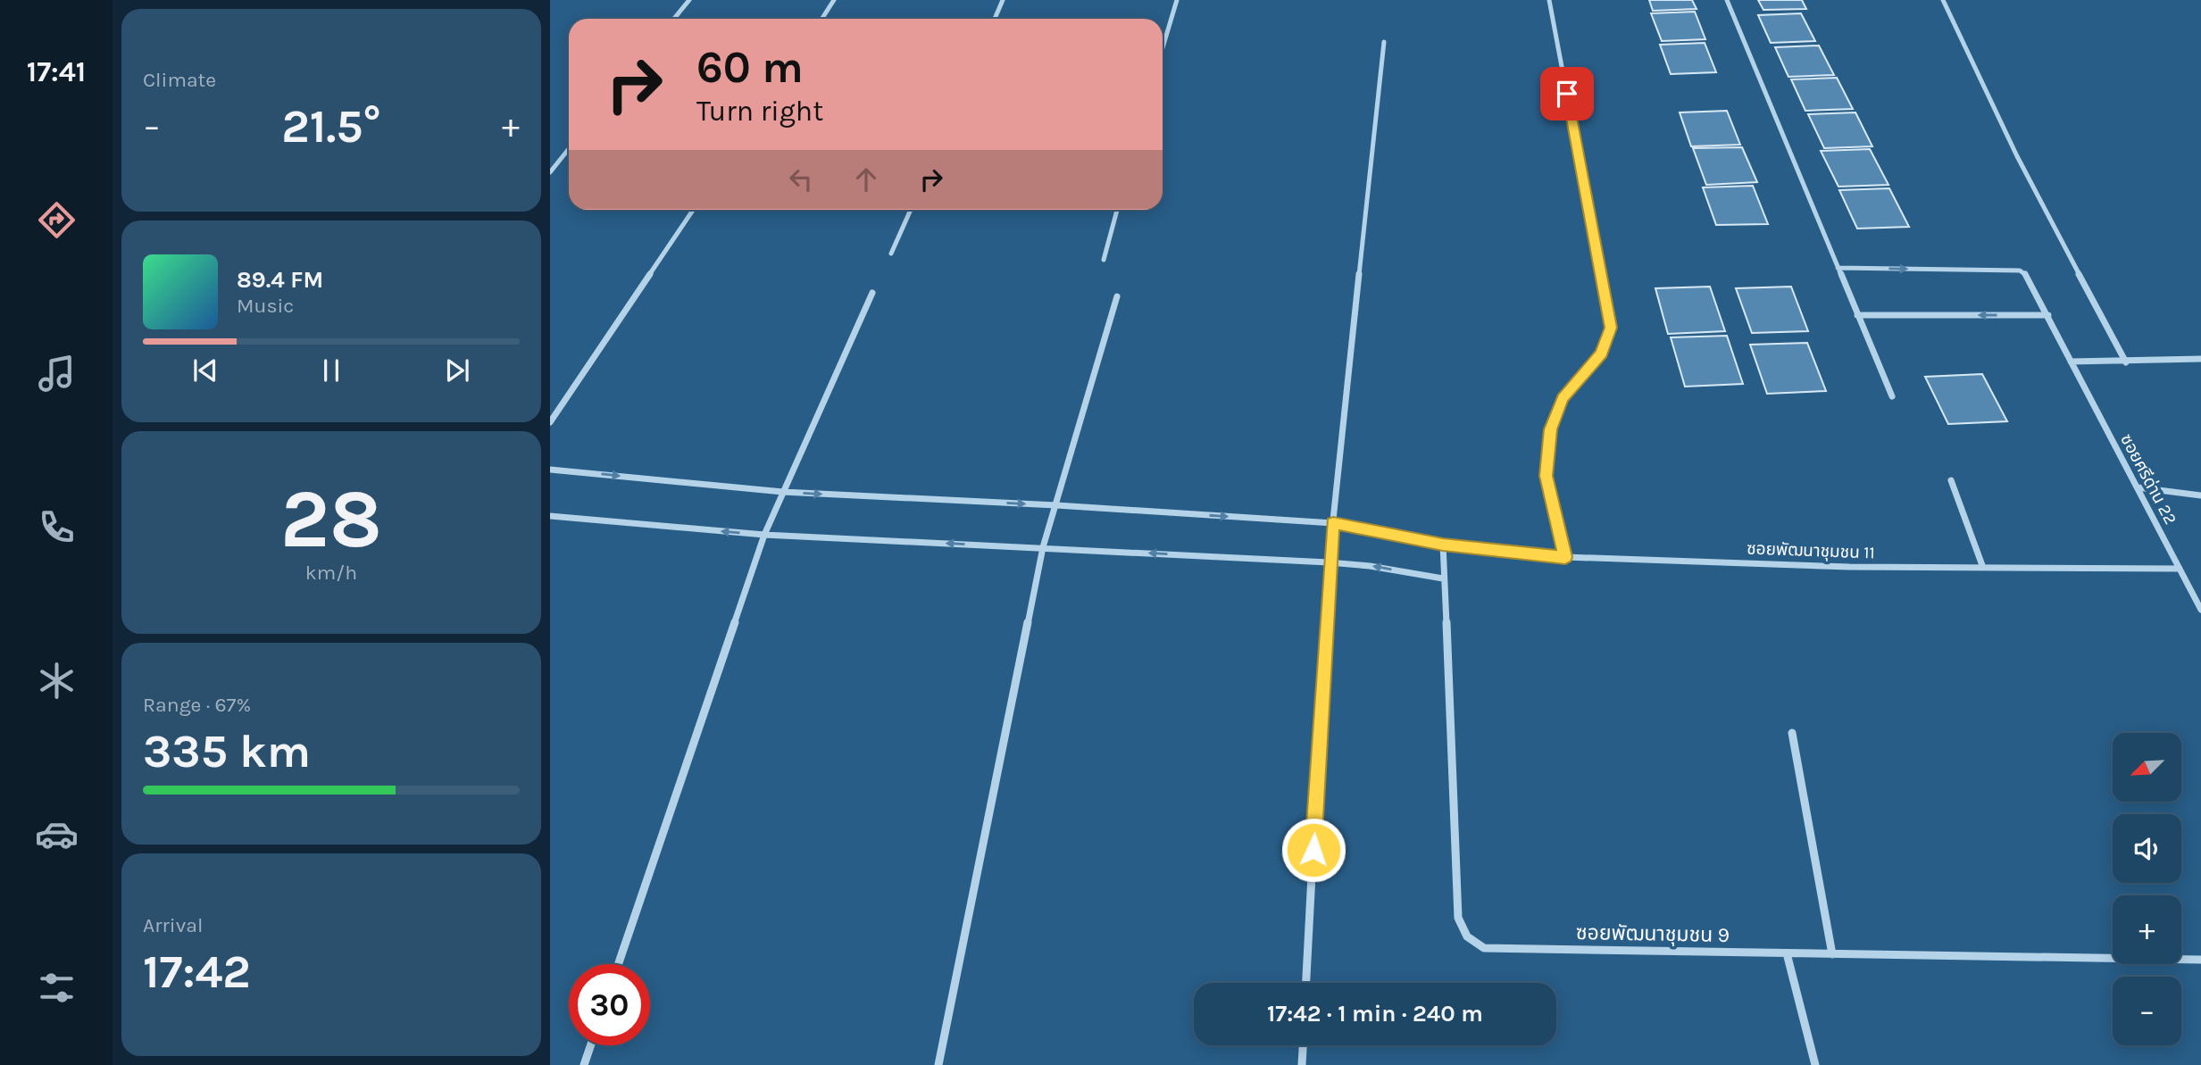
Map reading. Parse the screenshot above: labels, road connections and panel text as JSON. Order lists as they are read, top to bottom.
{
  "streets": {
    "street": ["ซอยศรีด่าน 22", "ซอยพัฒนาชุมชน 11", "ซอยพัฒนาชุมชน 9"]
  },
  "crossings": [
    ["ซอยศรีด่าน 22", "ซอยพัฒนาชุมชน 11"],
    ["ซอยพัฒนาชุมชน 11", "ซอยพัฒนาชุมชน 9"]
  ],
  "north": "bottom left",
  "page": {
    "tabs": "17:41",
    "tile": [
      "Climate",
      ["28", "km/h"],
      ["Range · 67%", "335 km"],
      ["Arrival", "17:42"]
    ],
    "turn": ["60 m", "Turn right"],
    "heat": ["−", "21.5°", "+"],
    "song": ["89.4 FM", "Music"],
    "map_buttons": ["+", "−"],
    "limit": "30",
    "trip": "17:42 · 1 min · 240 m"
  }
}
